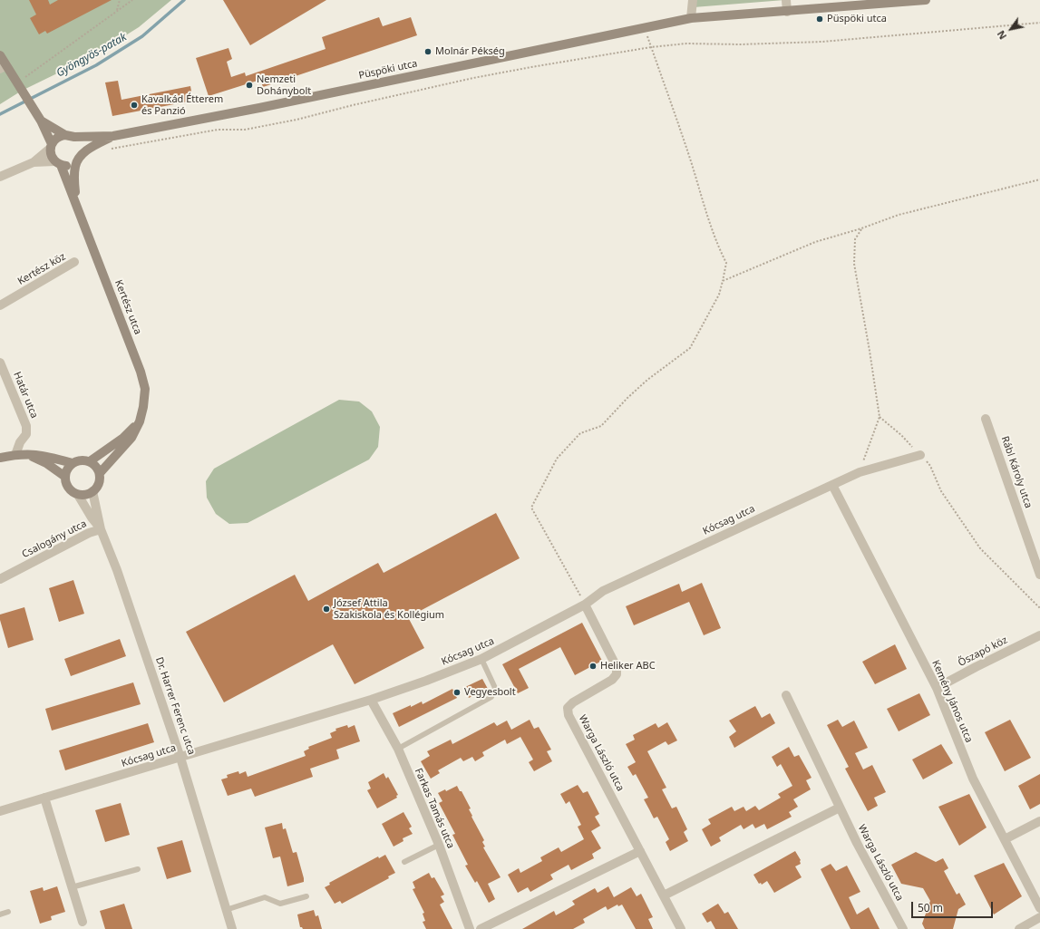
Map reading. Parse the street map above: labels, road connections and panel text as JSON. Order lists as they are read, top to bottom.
{
  "streets": {
    "street": [
      "Püspöki utca",
      "Kertész köz",
      "Kertész utca",
      "Határ utca",
      "Rábl Károly utca",
      "Kócsag utca",
      "Csalogány utca",
      "Őszapó köz",
      "Kemény János utca",
      "Dr. Harrer Ferenc utca",
      "Warga László utca",
      "Farkas Tamás utca"
    ]
  },
  "crossings": [
    ["Kertész utca", "Csalogány utca"],
    ["Kertész utca", "Dr. Harrer Ferenc utca"],
    ["Kócsag utca", "Kemény János utca"],
    ["Kócsag utca", "Dr. Harrer Ferenc utca"],
    ["Kócsag utca", "Warga László utca"],
    ["Kócsag utca", "Farkas Tamás utca"],
    ["Csalogány utca", "Dr. Harrer Ferenc utca"],
    ["Őszapó köz", "Kemény János utca"]
  ],
  "water": ["Gyöngyös-patak"],
  "places": [
    "Püspöki utca",
    "Molnár Pékség",
    "Nemzeti Dohánybolt",
    "Kavalkád Étterem és Panzió",
    "József Attila Szakiskola és Kollégium",
    "Heliker ABC",
    "Vegyesbolt"
  ],
  "scale_bar": "50 m",
  "north": "bottom left"
}
